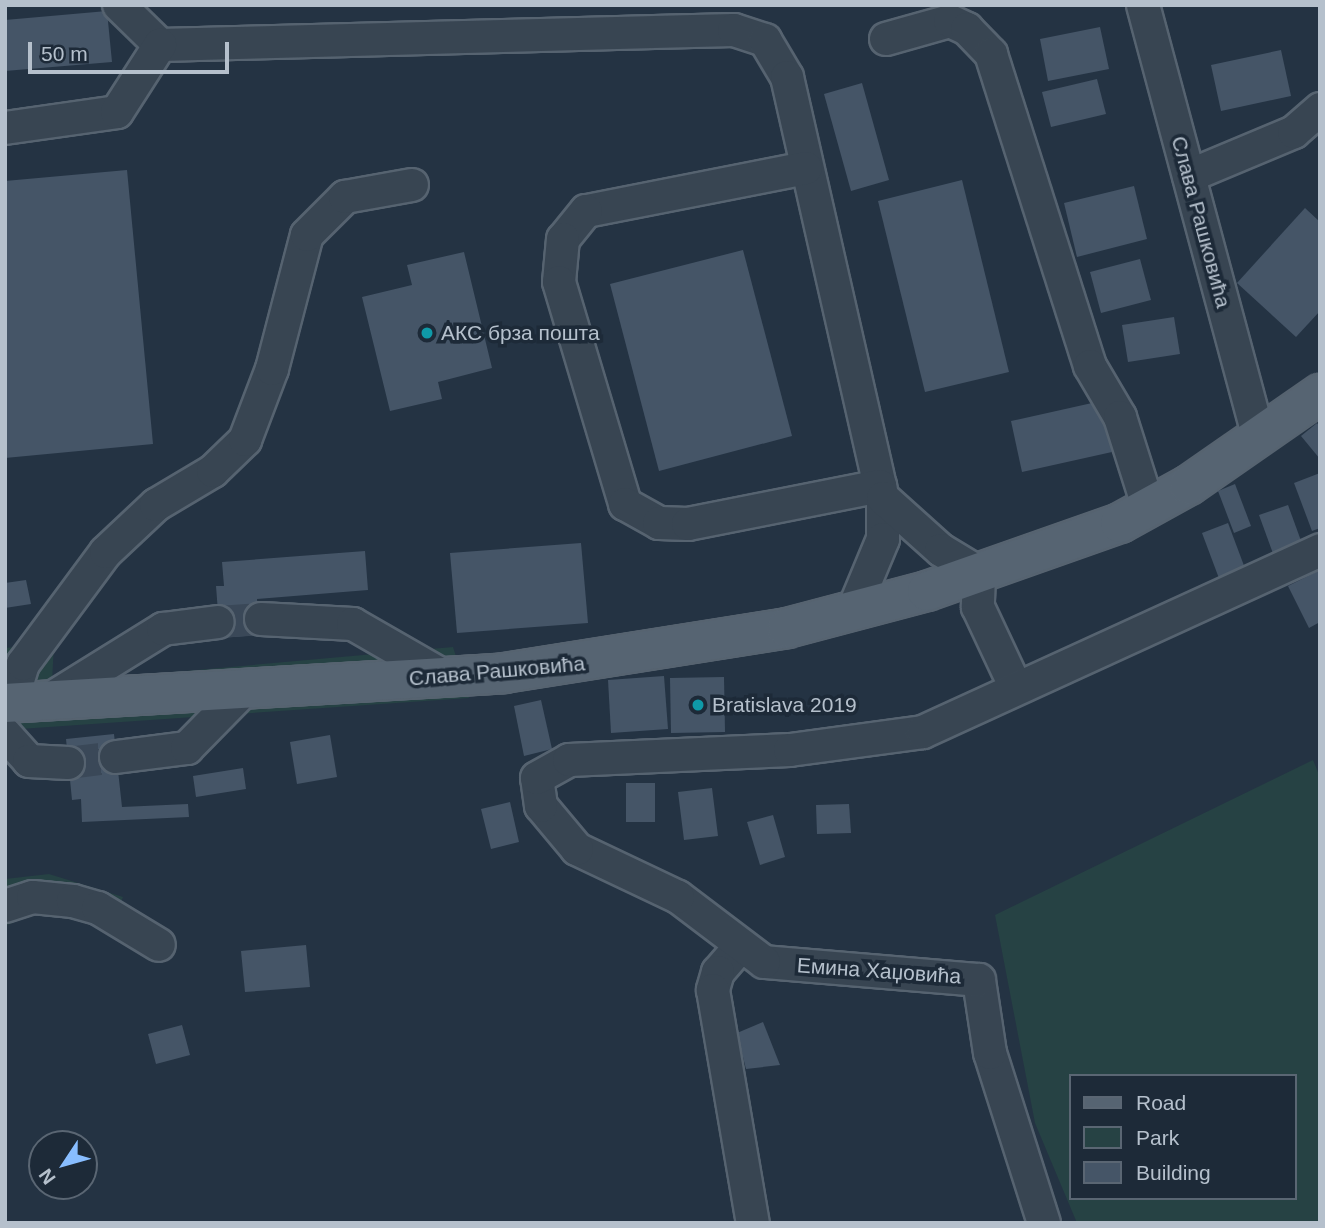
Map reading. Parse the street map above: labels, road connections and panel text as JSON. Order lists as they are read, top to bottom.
{
  "streets": {
    "main road": ["Слава Рашковића"],
    "street": ["Емина Хаџовића"]
  },
  "places": ["АКС брза пошта", "Bratislava 2019"],
  "legend": ["Road", "Park", "Building"],
  "scale_bar": "50 m",
  "north": "bottom left"
}
